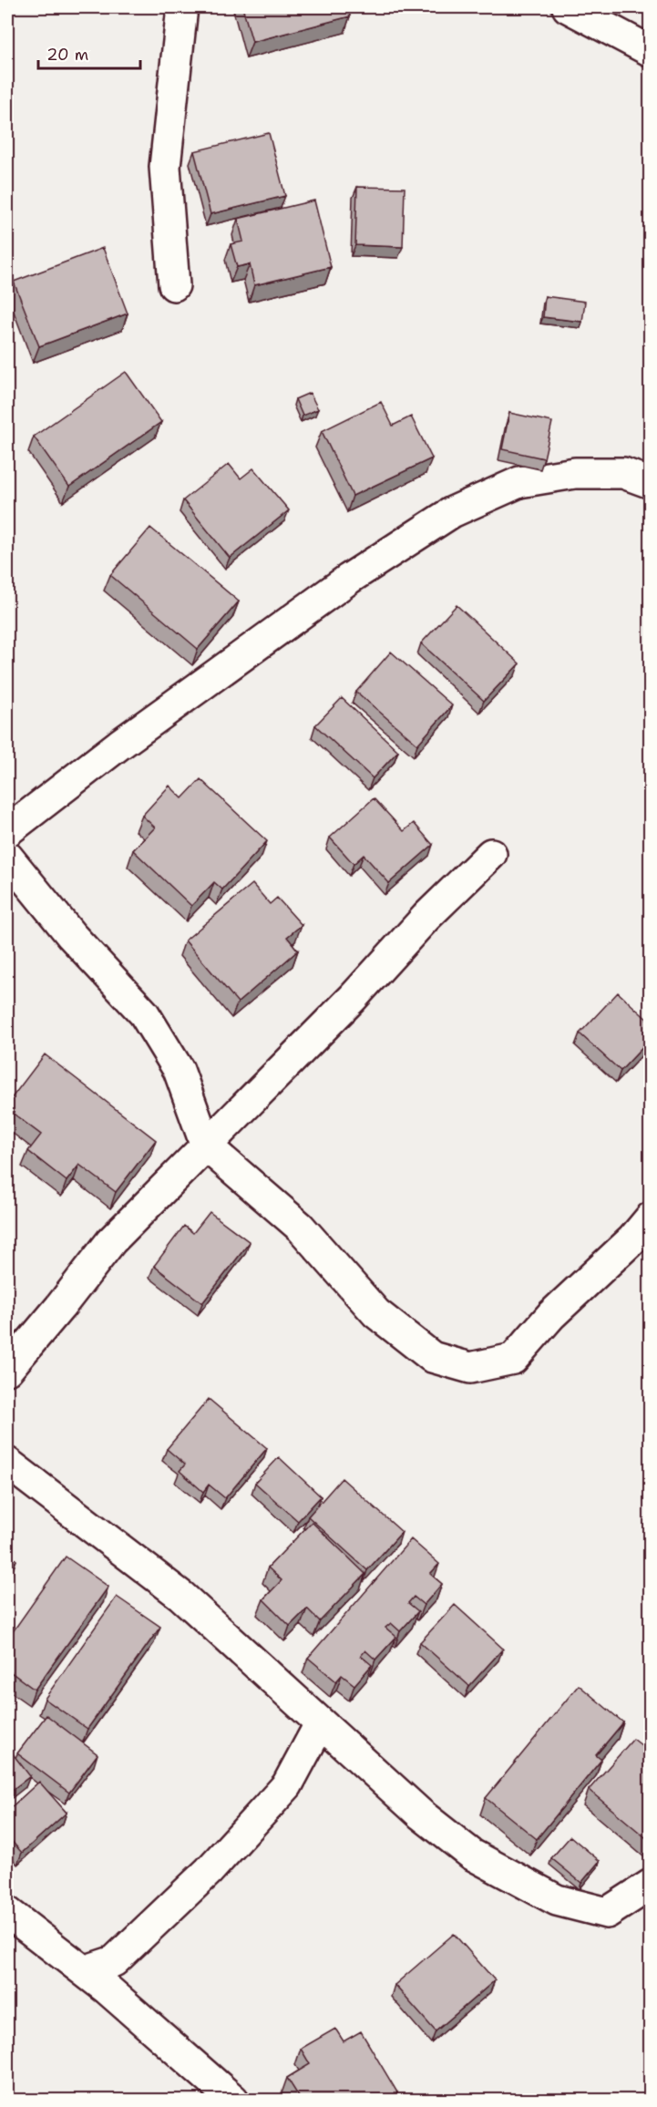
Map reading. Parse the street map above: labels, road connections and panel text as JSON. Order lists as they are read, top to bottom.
{
  "scale_bar": "20 m"
}
